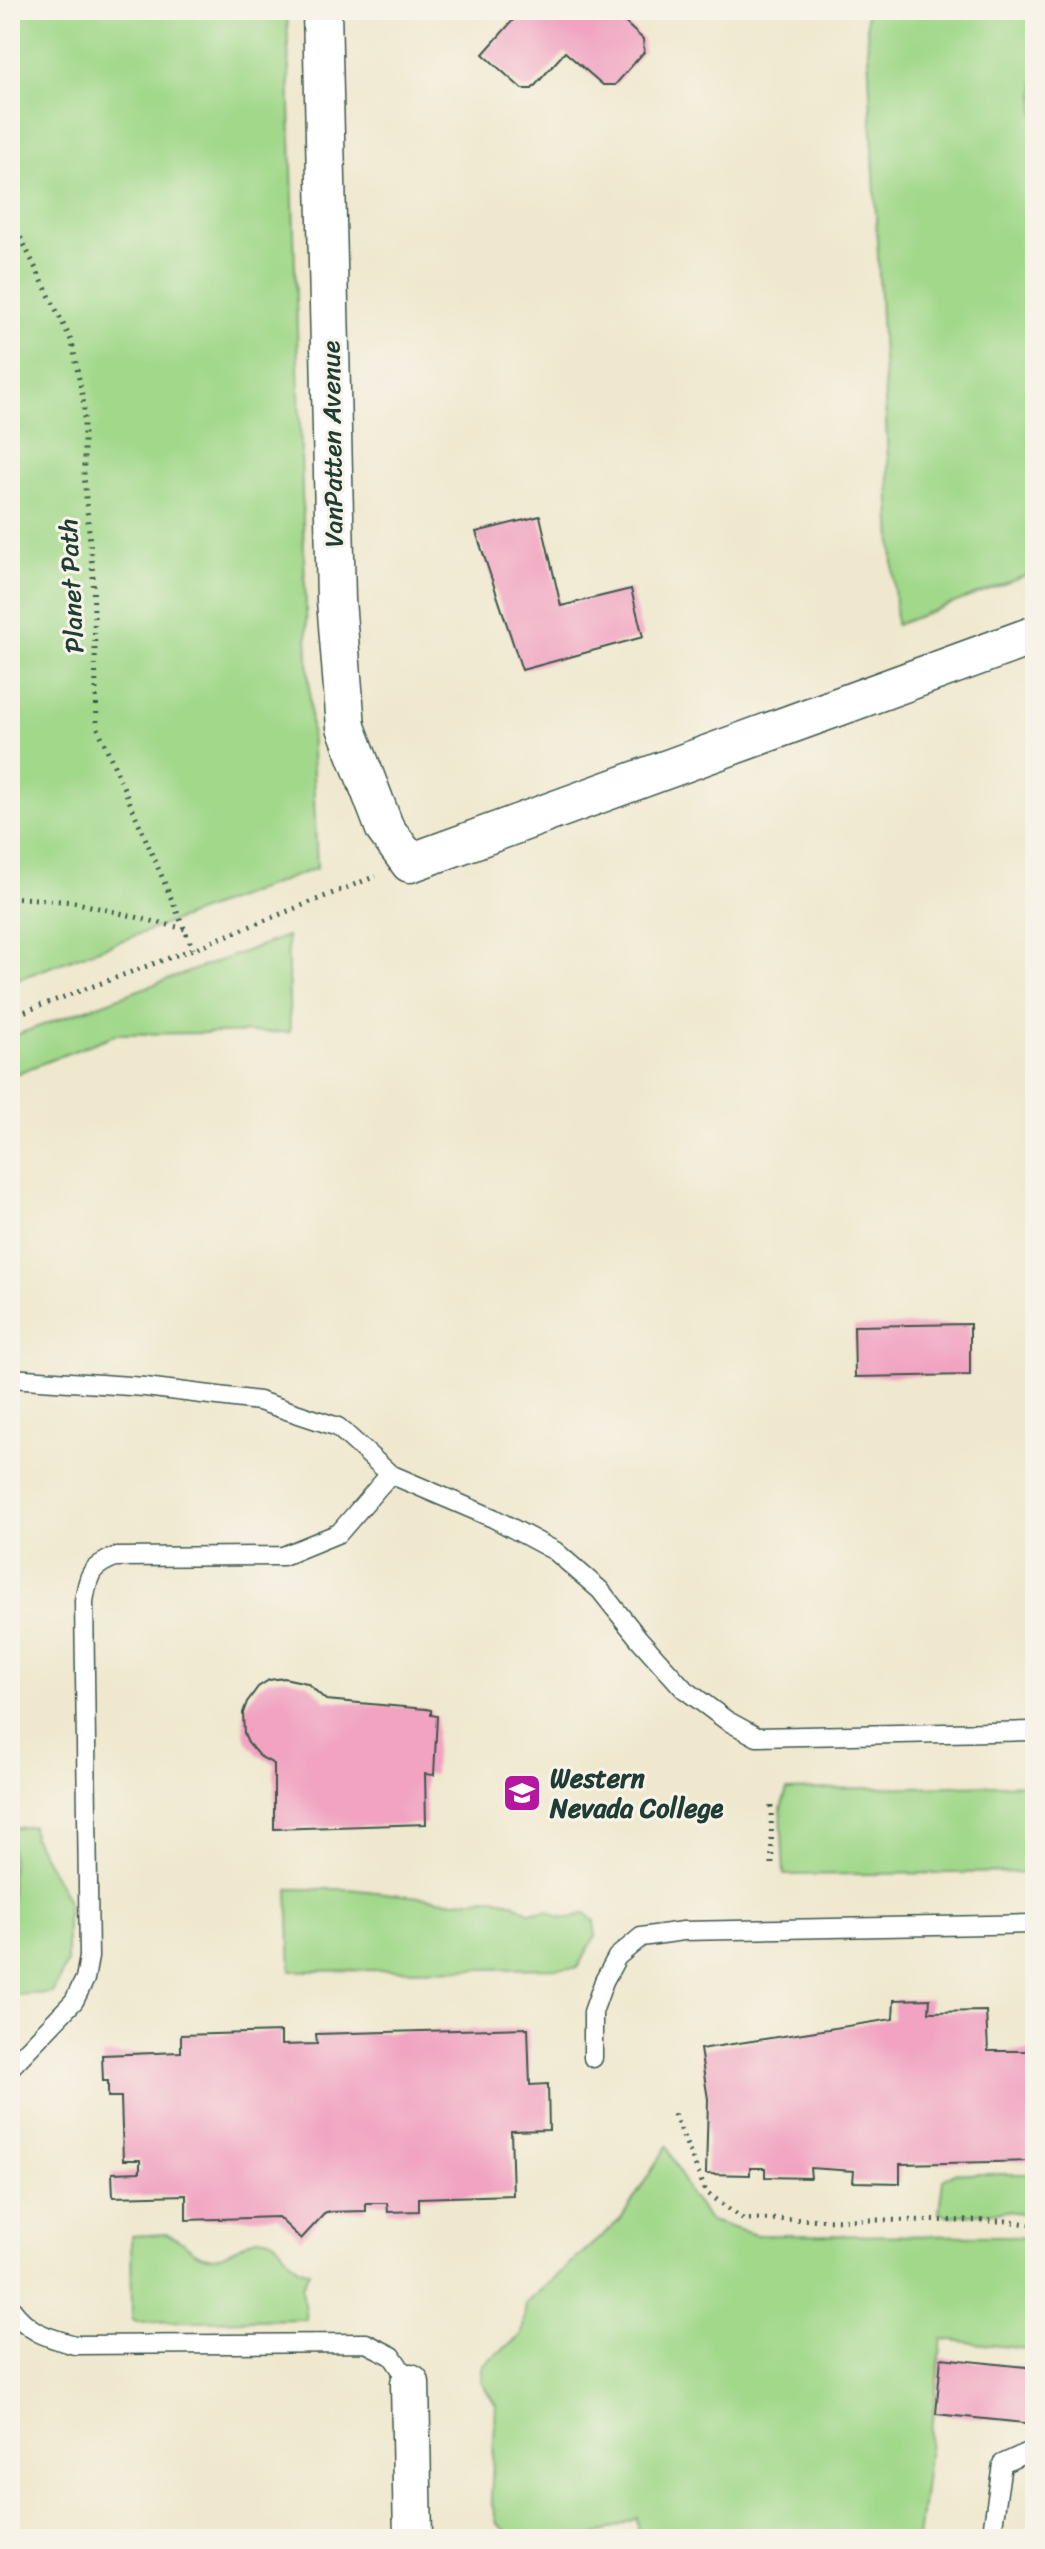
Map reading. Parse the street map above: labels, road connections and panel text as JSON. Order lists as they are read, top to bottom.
{
  "streets": {
    "street": ["VanPatten Avenue"],
    "path": ["Planet Path"]
  },
  "places": {
    "school or university": ["Western Nevada College"]
  }
}
